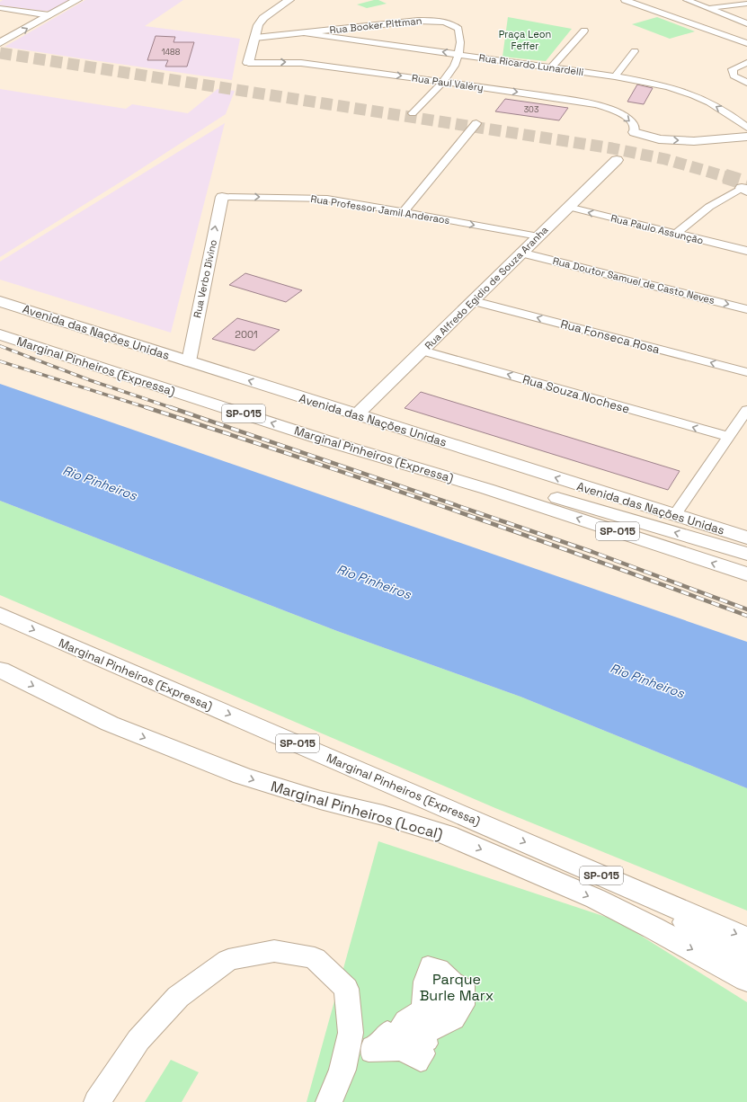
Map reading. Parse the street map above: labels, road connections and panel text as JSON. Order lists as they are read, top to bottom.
{
  "streets": {
    "main road": [
      "Avenida das Nações Unidas",
      "Marginal Pinheiros (Expressa)",
      "SP-015",
      "Marginal Pinheiros (Local)"
    ],
    "street": [
      "Rua Booker Pittman",
      "Rua Ricardo Lunardelli",
      "Rua Paul Valéry",
      "Rua Professor Jamil Anderaos",
      "Rua Paulo Assunção",
      "Rua Verbo Divino",
      "Rua Doutor Samuel de Casto Neves",
      "Rua Alfredo Egidio de Souza Aranha",
      "Rua Fonseca Rosa",
      "Rua Souza Nochese"
    ]
  },
  "crossings": [
    ["Rua Booker Pittman", "Rua Ricardo Lunardelli"],
    ["Rua Booker Pittman", "Rua Paul Valéry"],
    ["Rua Professor Jamil Anderaos", "Rua Verbo Divino"],
    ["Rua Professor Jamil Anderaos", "Rua Alfredo Egidio de Souza Aranha"],
    ["Rua Paulo Assunção", "Rua Alfredo Egidio de Souza Aranha"],
    ["Rua Verbo Divino", "Avenida das Nações Unidas"],
    ["Rua Doutor Samuel de Casto Neves", "Rua Alfredo Egidio de Souza Aranha"],
    ["Rua Alfredo Egidio de Souza Aranha", "Avenida das Nações Unidas"],
    ["Rua Alfredo Egidio de Souza Aranha", "Rua Fonseca Rosa"],
    ["Rua Alfredo Egidio de Souza Aranha", "Rua Souza Nochese"]
  ],
  "one_way": [
    "Rua Professor Jamil Anderaos",
    "Rua Verbo Divino",
    "Rua Doutor Samuel de Casto Neves",
    "Rua Fonseca Rosa",
    "Rua Souza Nochese",
    "Marginal Pinheiros (Local)"
  ],
  "water": ["Rio Pinheiros"],
  "parks": ["Praça Leon Feffer", "Parque Burle Marx"],
  "house_numbers": ["1488", "303", "2001"]
}
